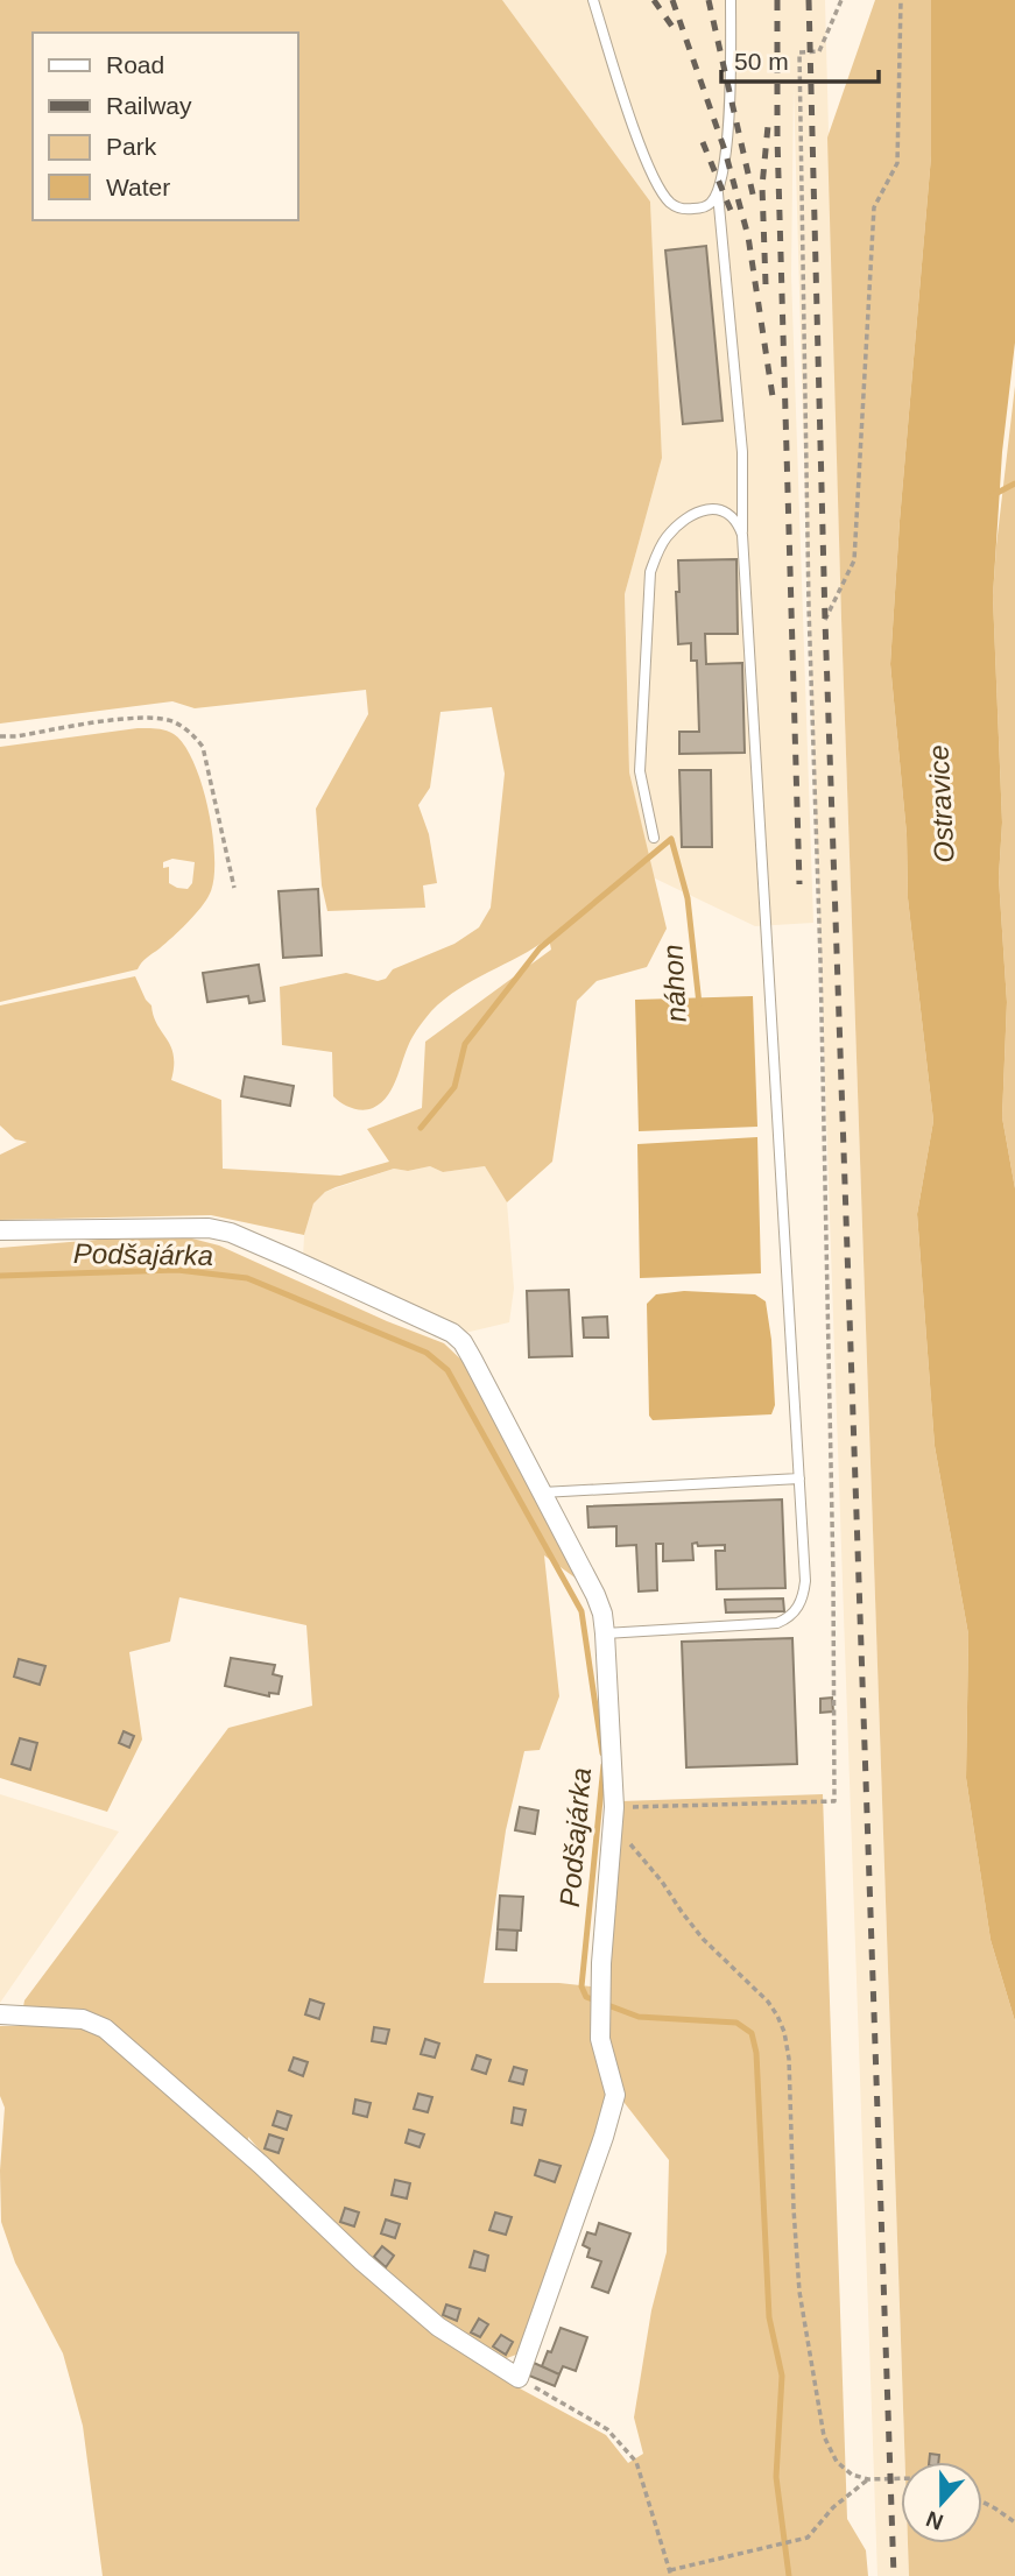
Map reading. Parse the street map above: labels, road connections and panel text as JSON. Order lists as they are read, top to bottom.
{
  "water": ["Ostravice", "náhon", "Podšajárka"],
  "legend": [
    "Road",
    "Railway",
    "Park",
    "Water"
  ],
  "scale_bar": "50 m",
  "north": "bottom"
}
